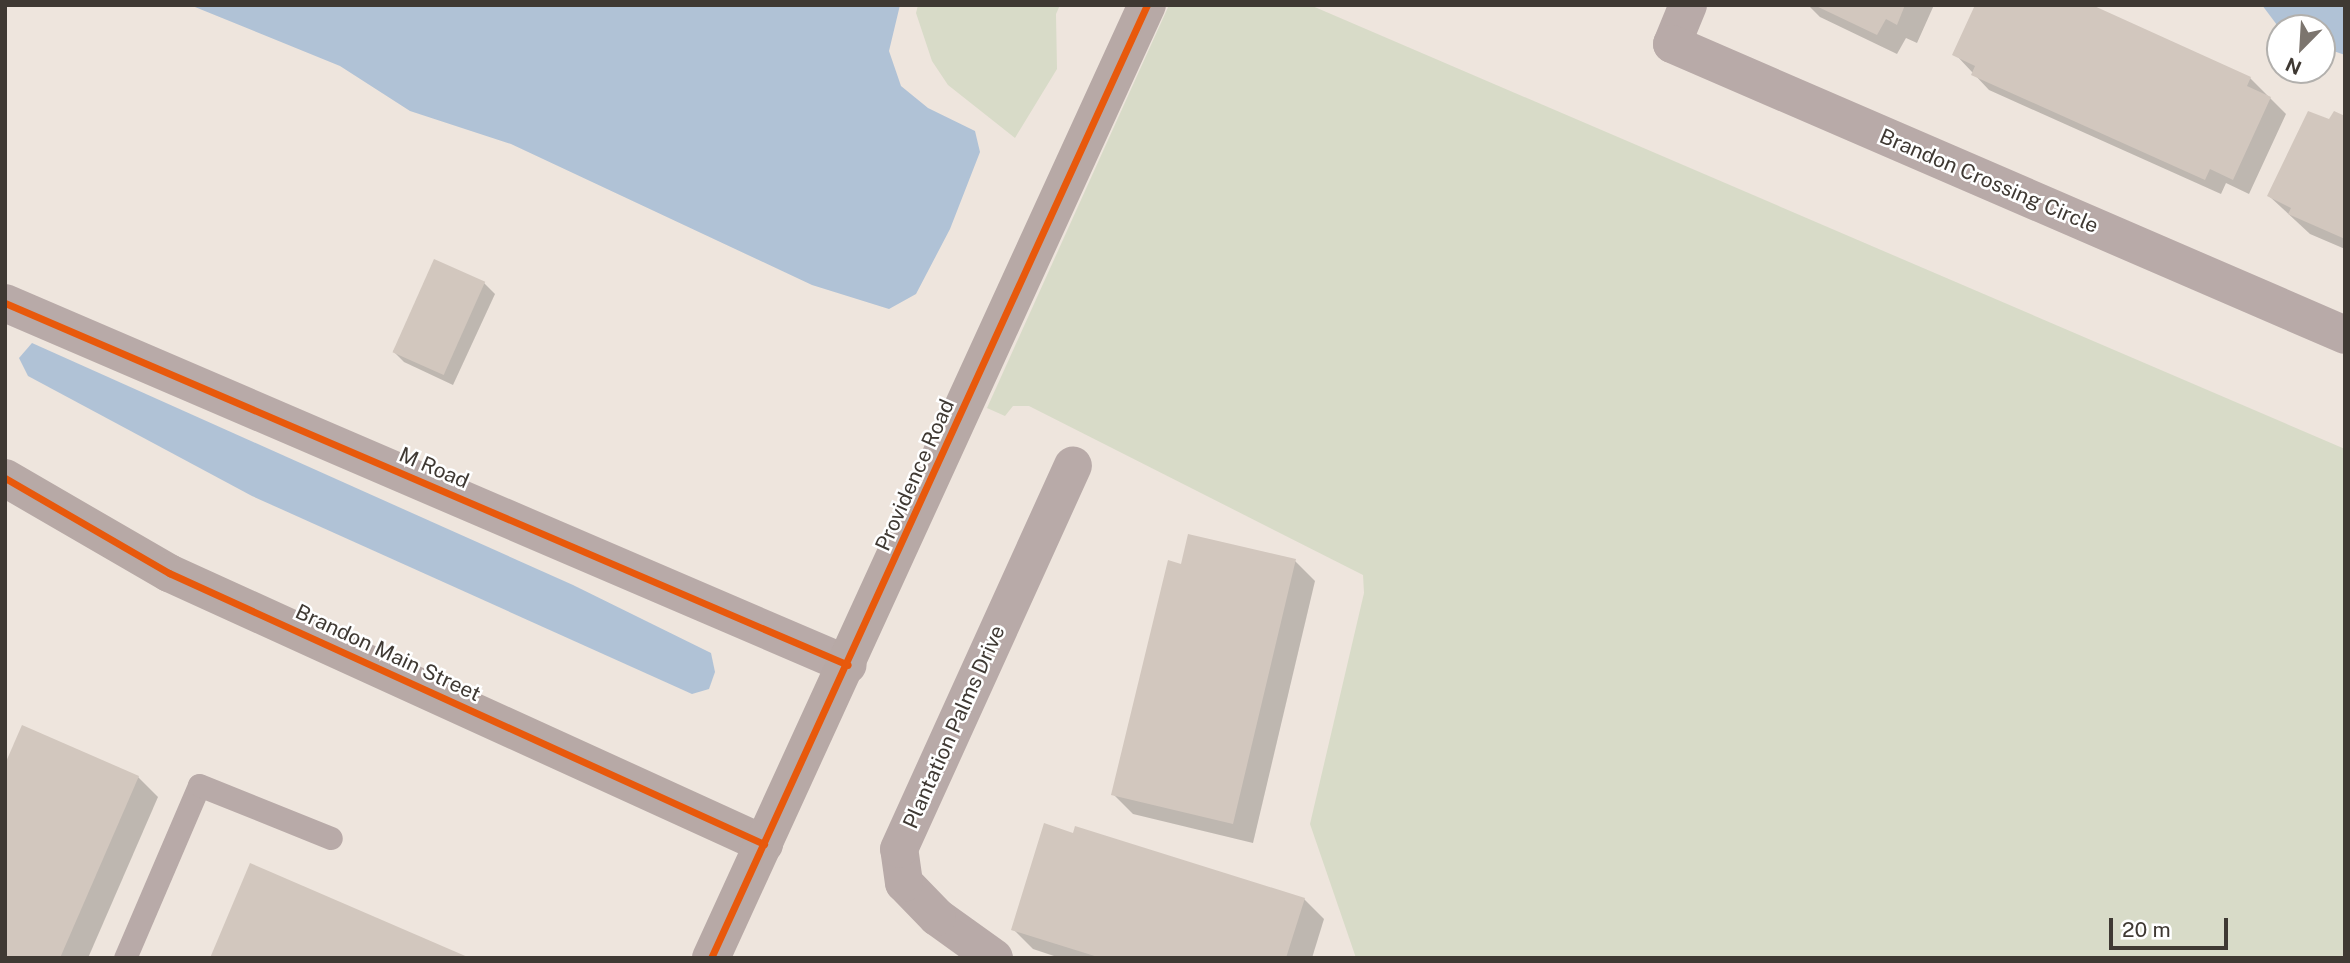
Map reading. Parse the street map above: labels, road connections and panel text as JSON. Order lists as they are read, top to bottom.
{
  "streets": {
    "street": [
      "Brandon Crossing Circle",
      "M Road",
      "Providence Road",
      "Brandon Main Street",
      "Plantation Palms Drive"
    ]
  },
  "crossings": [
    ["M Road", "Providence Road"],
    ["Providence Road", "Brandon Main Street"]
  ],
  "scale_bar": "20 m",
  "north": "bottom left"
}
